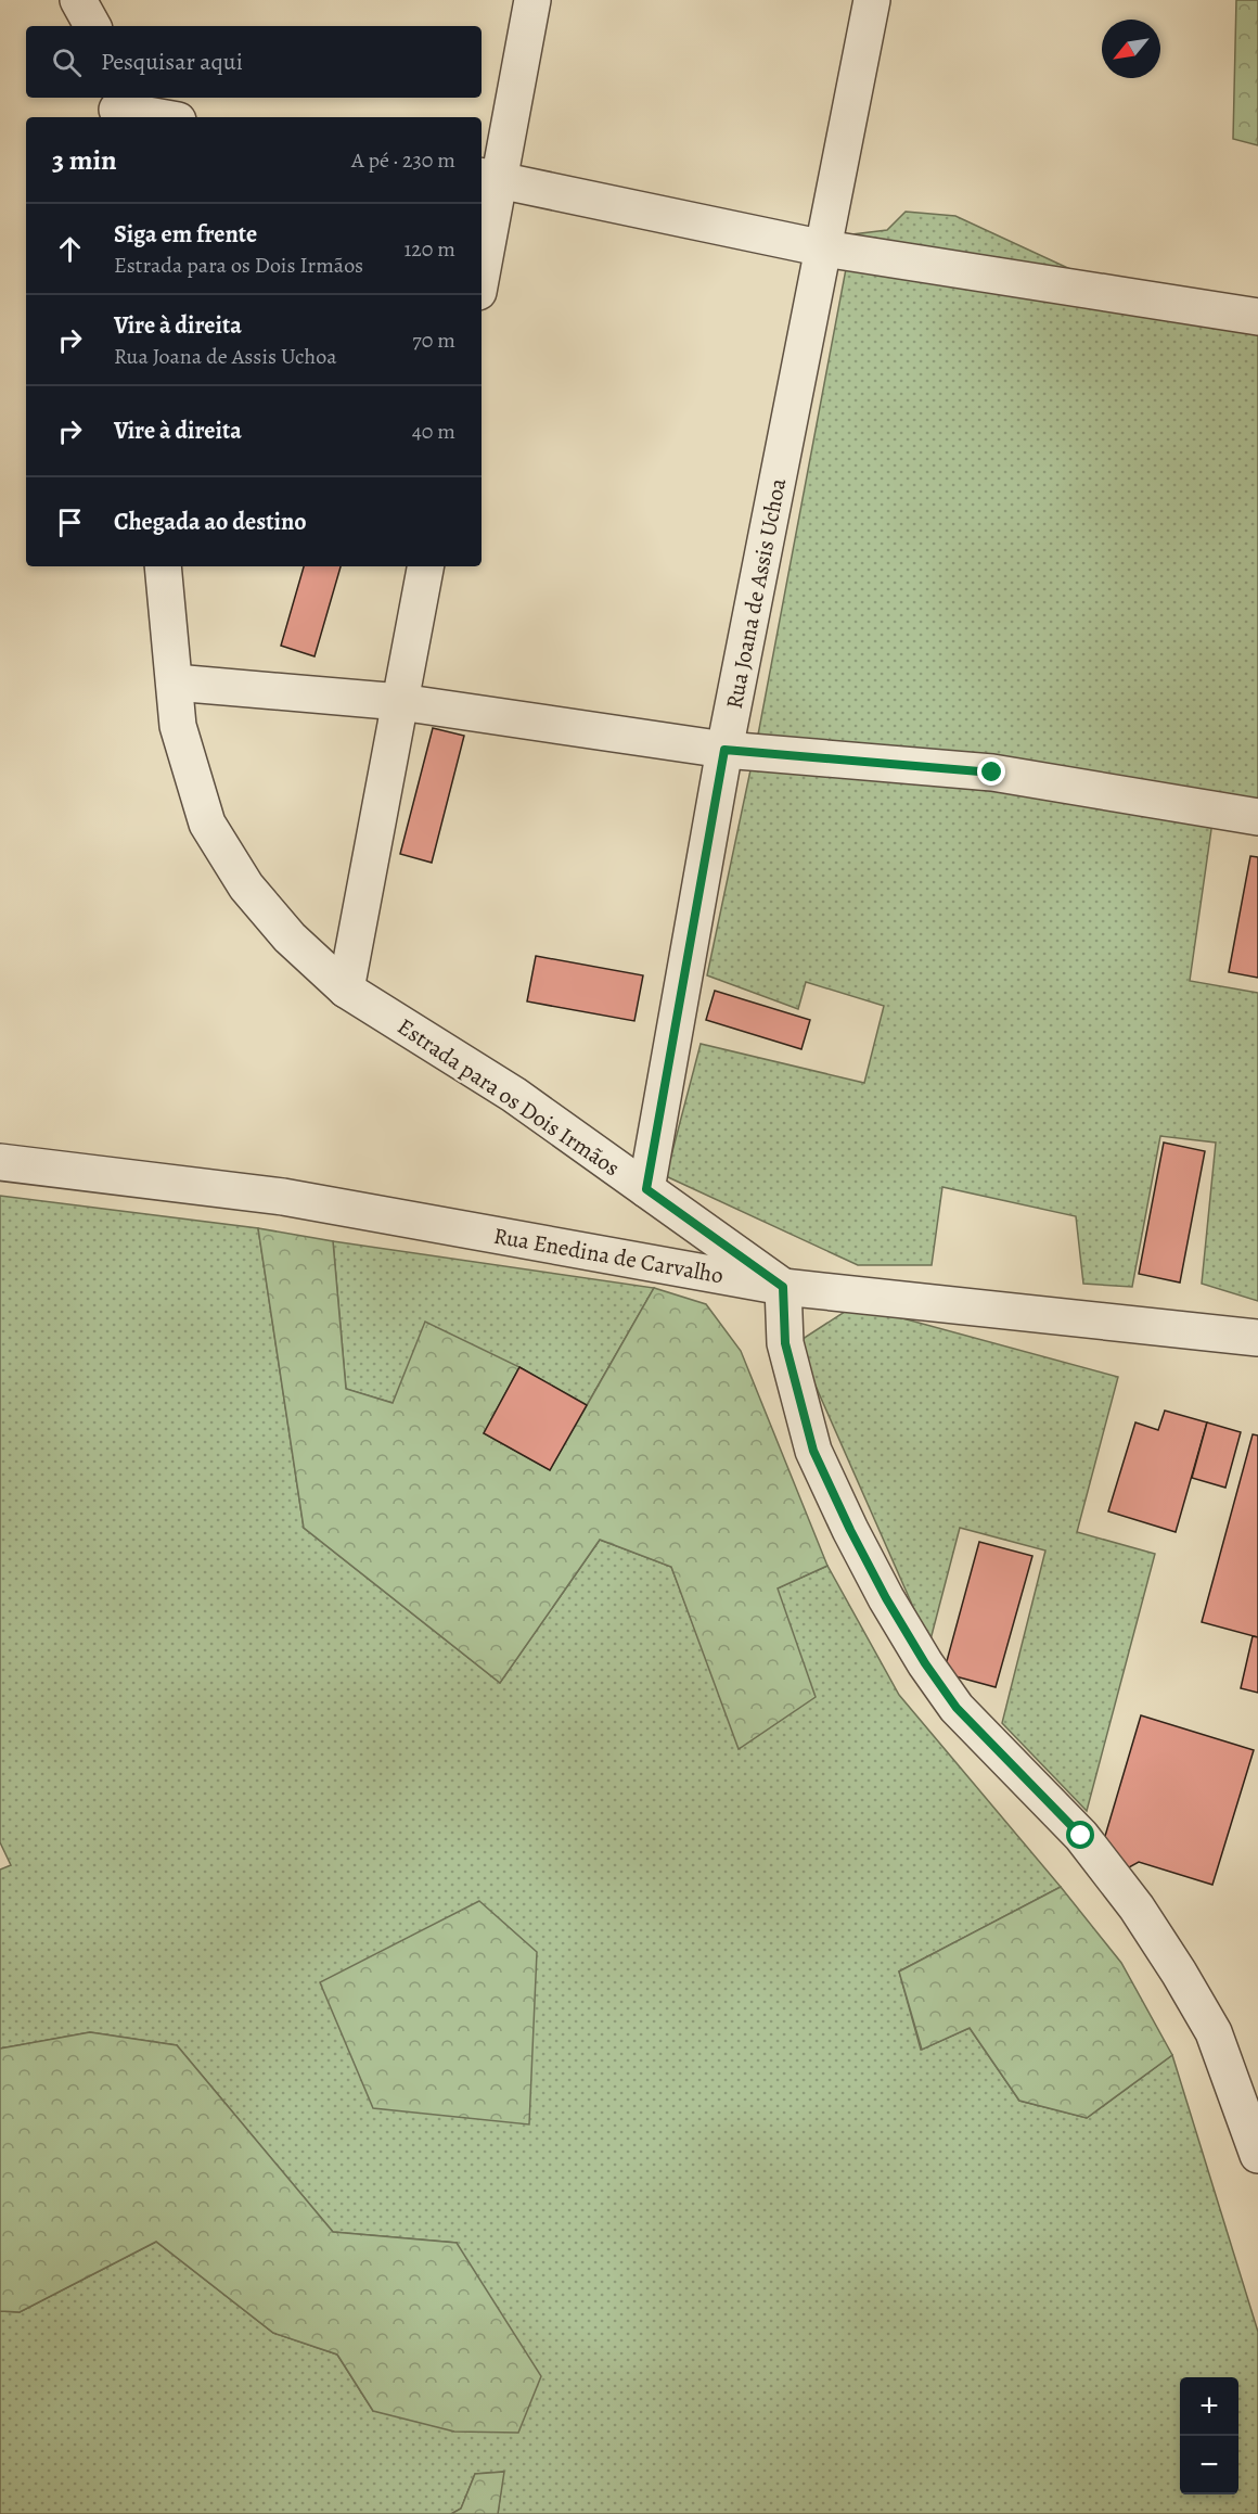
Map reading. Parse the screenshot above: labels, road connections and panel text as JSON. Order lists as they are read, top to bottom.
{
  "streets": {
    "street": ["Rua Joana de Assis Uchoa", "Estrada para os Dois Irmãos", "Rua Enedina de Carvalho"]
  },
  "crossings": [
    ["Rua Joana de Assis Uchoa", "Estrada para os Dois Irmãos"],
    ["Estrada para os Dois Irmãos", "Rua Enedina de Carvalho"]
  ],
  "north": "bottom left",
  "page": {
    "search": "Pesquisar aqui",
    "heading": ["3 min", "A pé · 230 m"],
    "list": [
      ["Siga em frente", "Estrada para os Dois Irmãos", "120 m"],
      ["Vire à direita", "Rua Joana de Assis Uchoa", "70 m"],
      ["Vire à direita", "40 m"],
      "Chegada ao destino"
    ],
    "map_buttons": ["+", "−"]
  }
}
